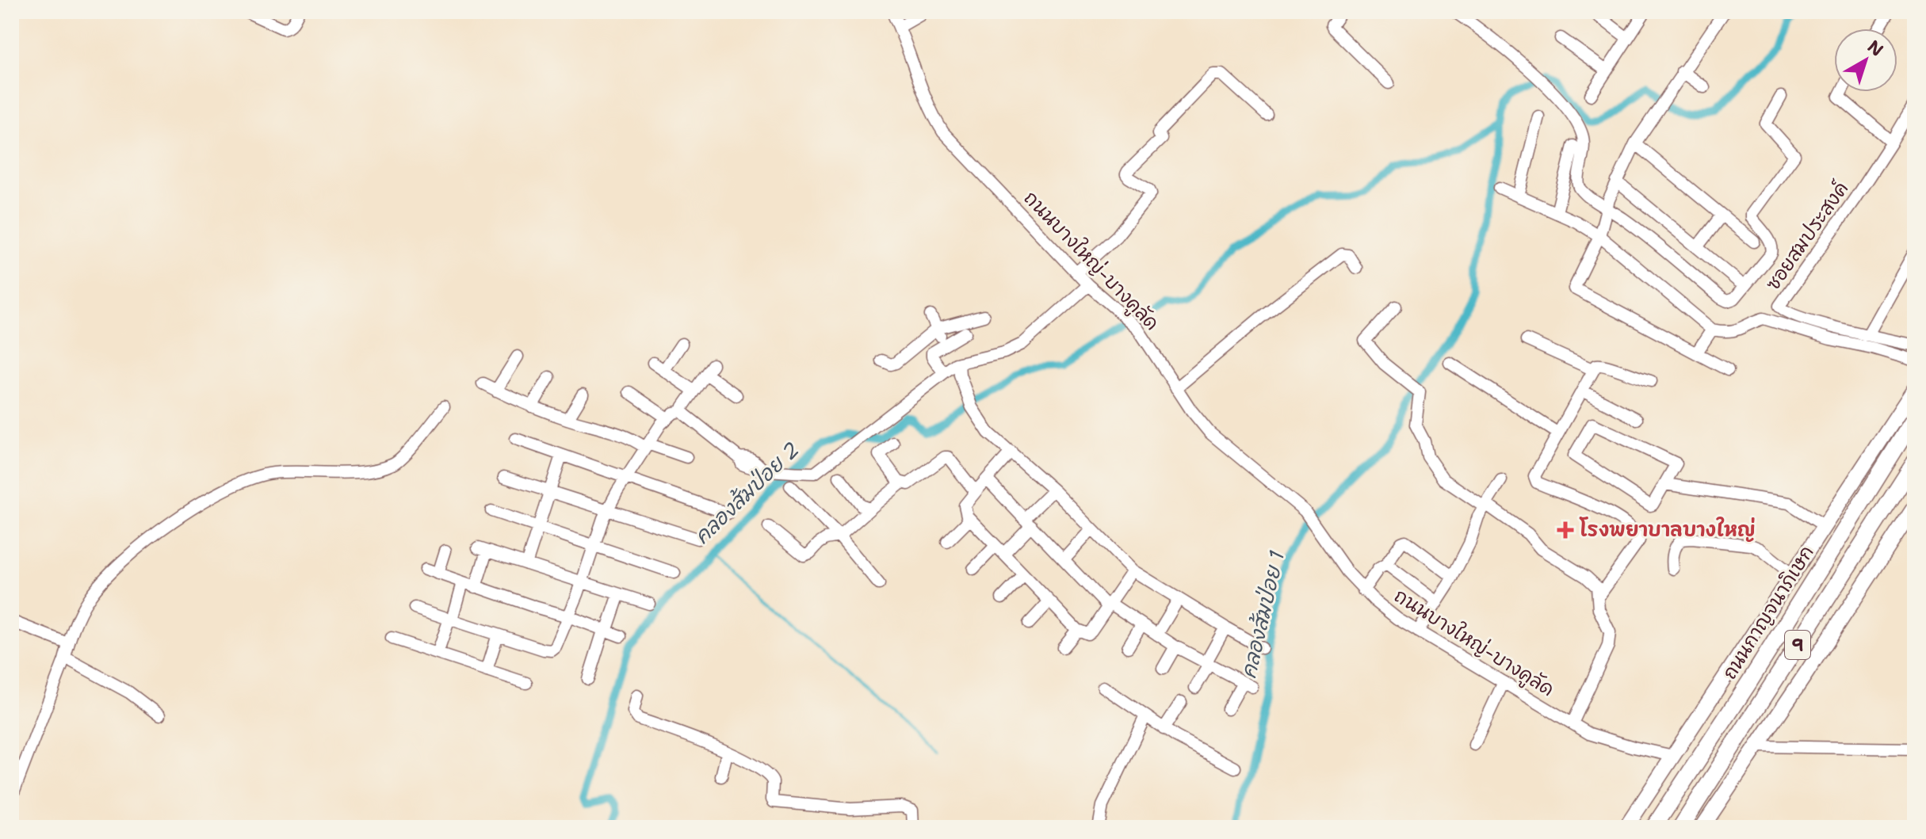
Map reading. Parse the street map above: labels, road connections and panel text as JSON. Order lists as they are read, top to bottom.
{
  "streets": {
    "highway": ["ถนนกาญจนาภิเษก", "9"],
    "street": ["ซอยสมประสงค์", "ถนนบางใหญ่-บางคูลัด"]
  },
  "water": ["คลองส้มป่อย 2", "คลองส้มป่อย 1"],
  "places": {
    "health": ["โรงพยาบาลบางใหญ่"]
  },
  "north": "top right"
}
